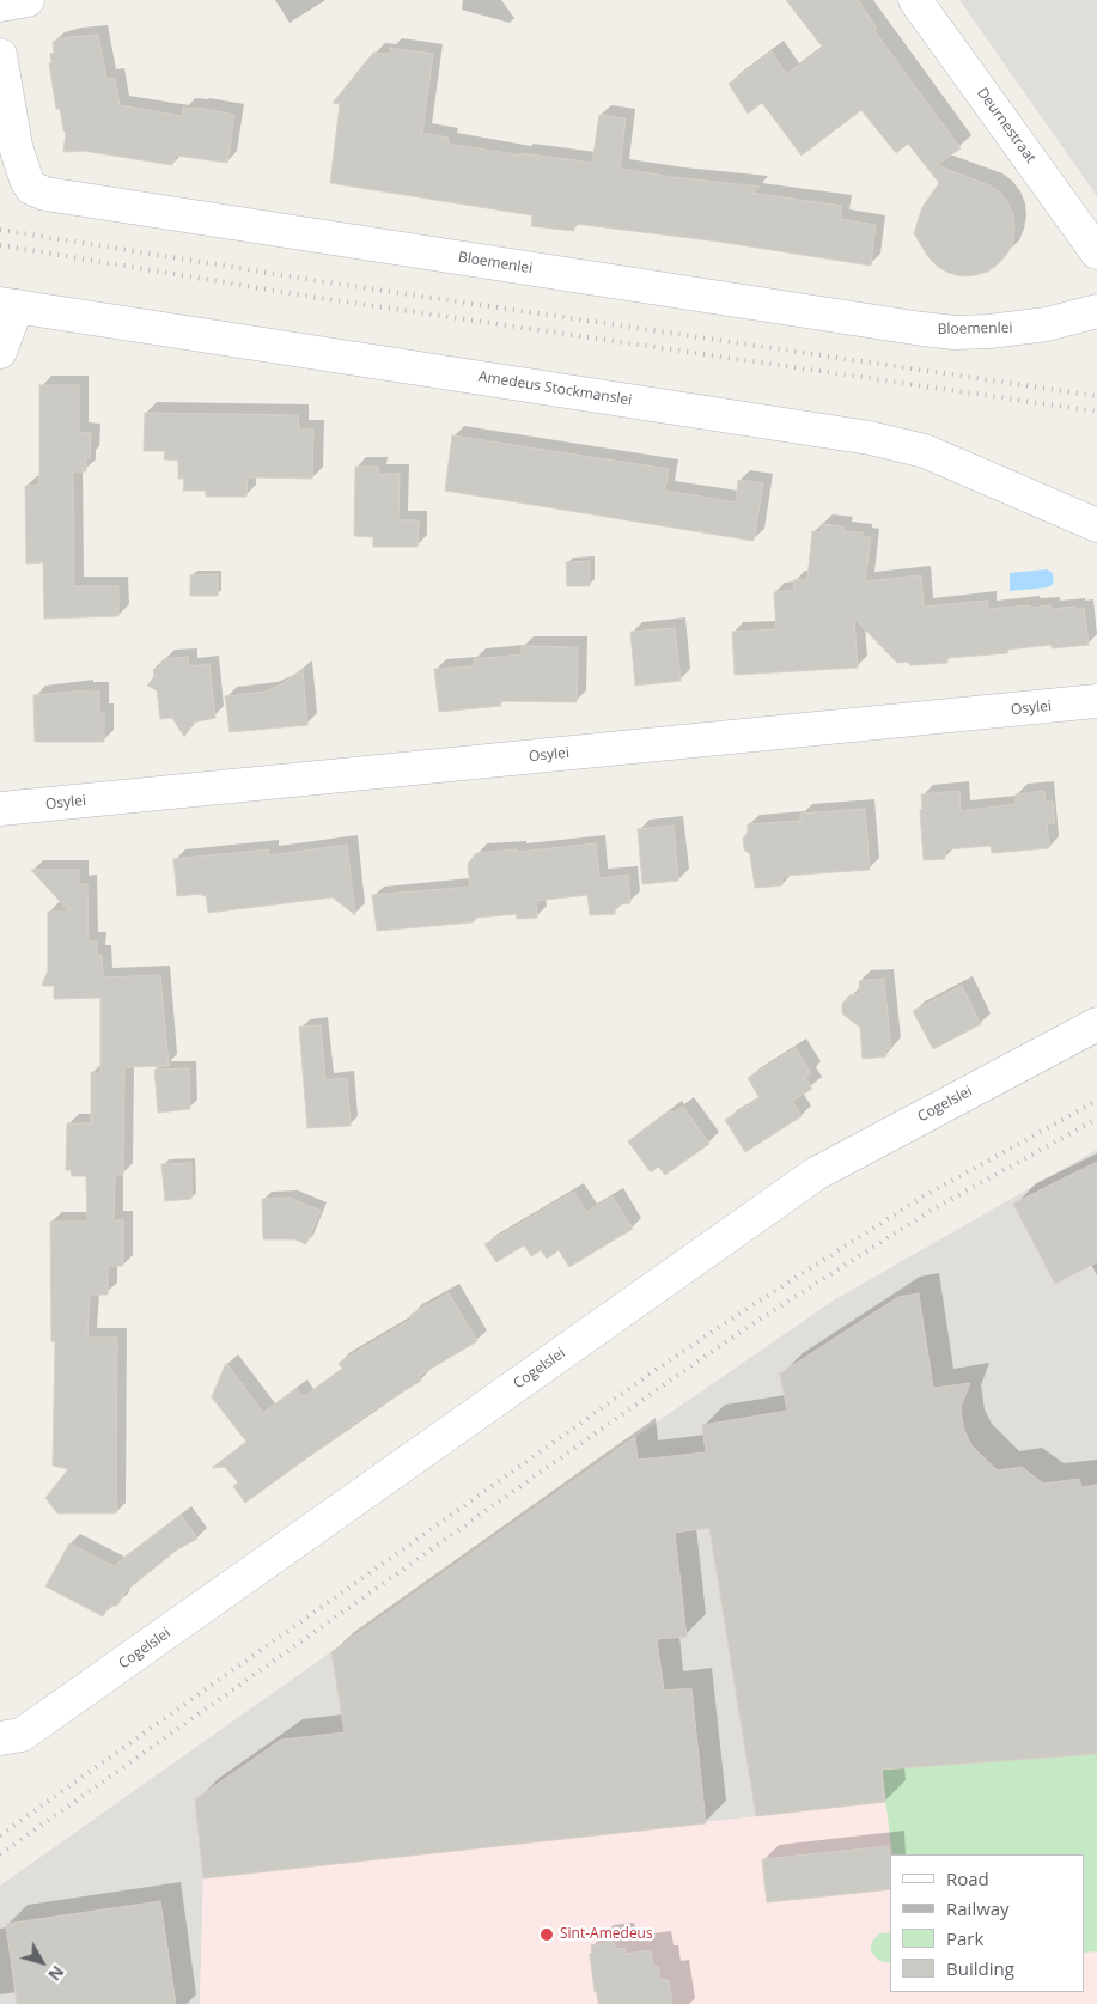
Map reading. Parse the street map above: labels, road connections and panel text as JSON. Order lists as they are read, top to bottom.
{
  "streets": {
    "street": [
      "Deurnestraat",
      "Bloemenlei",
      "Amedeus Stockmanslei",
      "Osylei",
      "Cogelslei"
    ]
  },
  "places": ["Sint-Amedeus"],
  "legend": [
    "Road",
    "Railway",
    "Park",
    "Building"
  ],
  "north": "bottom right"
}
